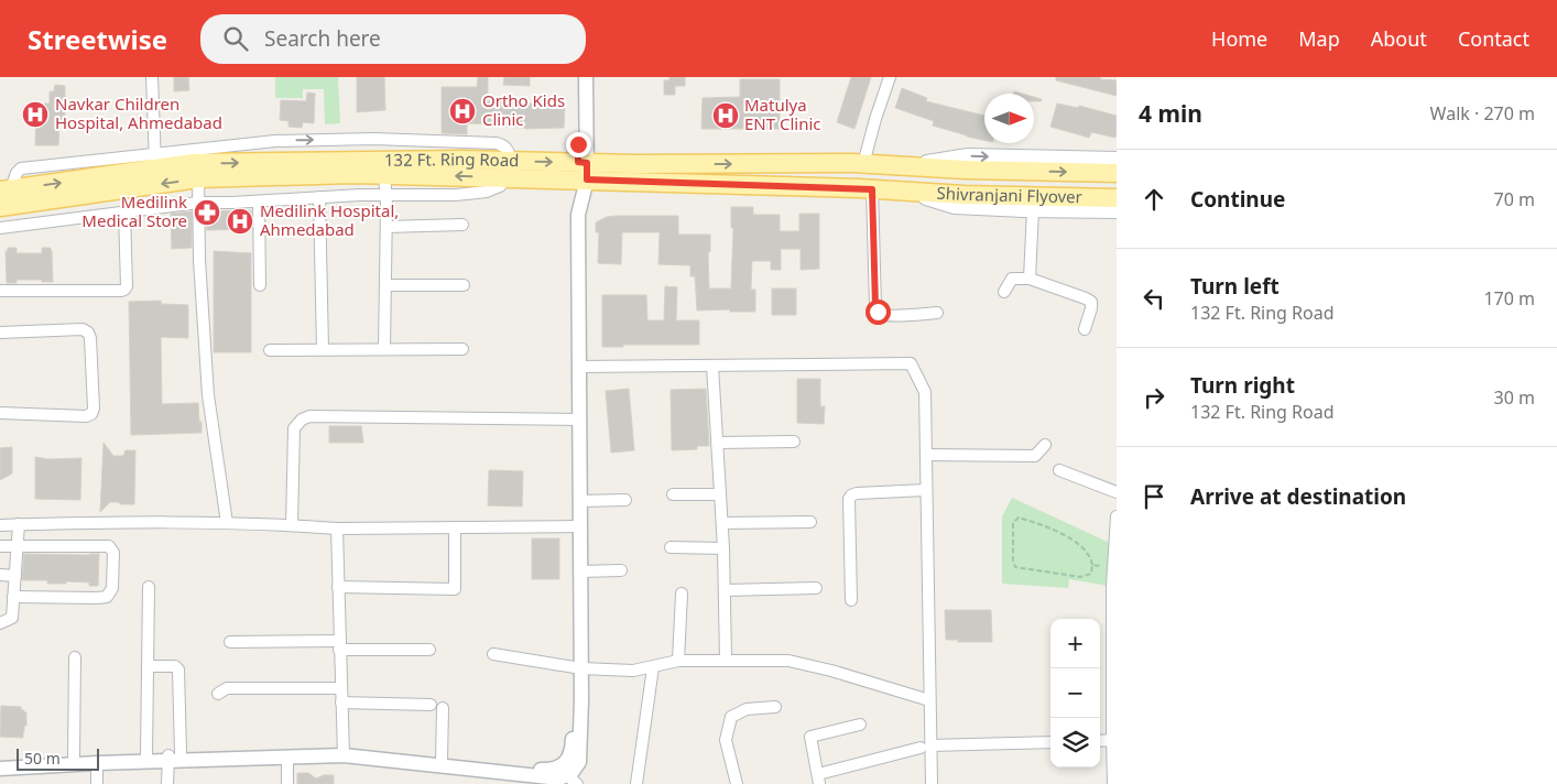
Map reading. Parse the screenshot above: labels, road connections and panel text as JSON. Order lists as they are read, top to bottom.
{
  "streets": {
    "main road": ["132 Ft. Ring Road", "Shivranjani Flyover"]
  },
  "crossings": [
    ["132 Ft. Ring Road", "Shivranjani Flyover"]
  ],
  "places": {
    "hospital": [
      "Ortho Kids Clinic",
      "Navkar Children Hospital, Ahmedabad",
      "Matulya ENT Clinic",
      "Medilink Hospital, Ahmedabad"
    ],
    "pharmacy": ["Medilink Medical Store"]
  },
  "scale_bar": "50 m",
  "north": "right",
  "page": {
    "header": "Streetwise",
    "search": "Search here",
    "nav": [
      "Home",
      "Map",
      "About",
      "Contact"
    ],
    "heading": ["4 min", "Walk · 270 m"],
    "list": [
      ["Continue", "70 m"],
      ["Turn left", "132 Ft. Ring Road", "170 m"],
      ["Turn right", "132 Ft. Ring Road", "30 m"],
      "Arrive at destination"
    ],
    "map_buttons": ["+", "−"],
    "scale": "50 m"
  }
}
